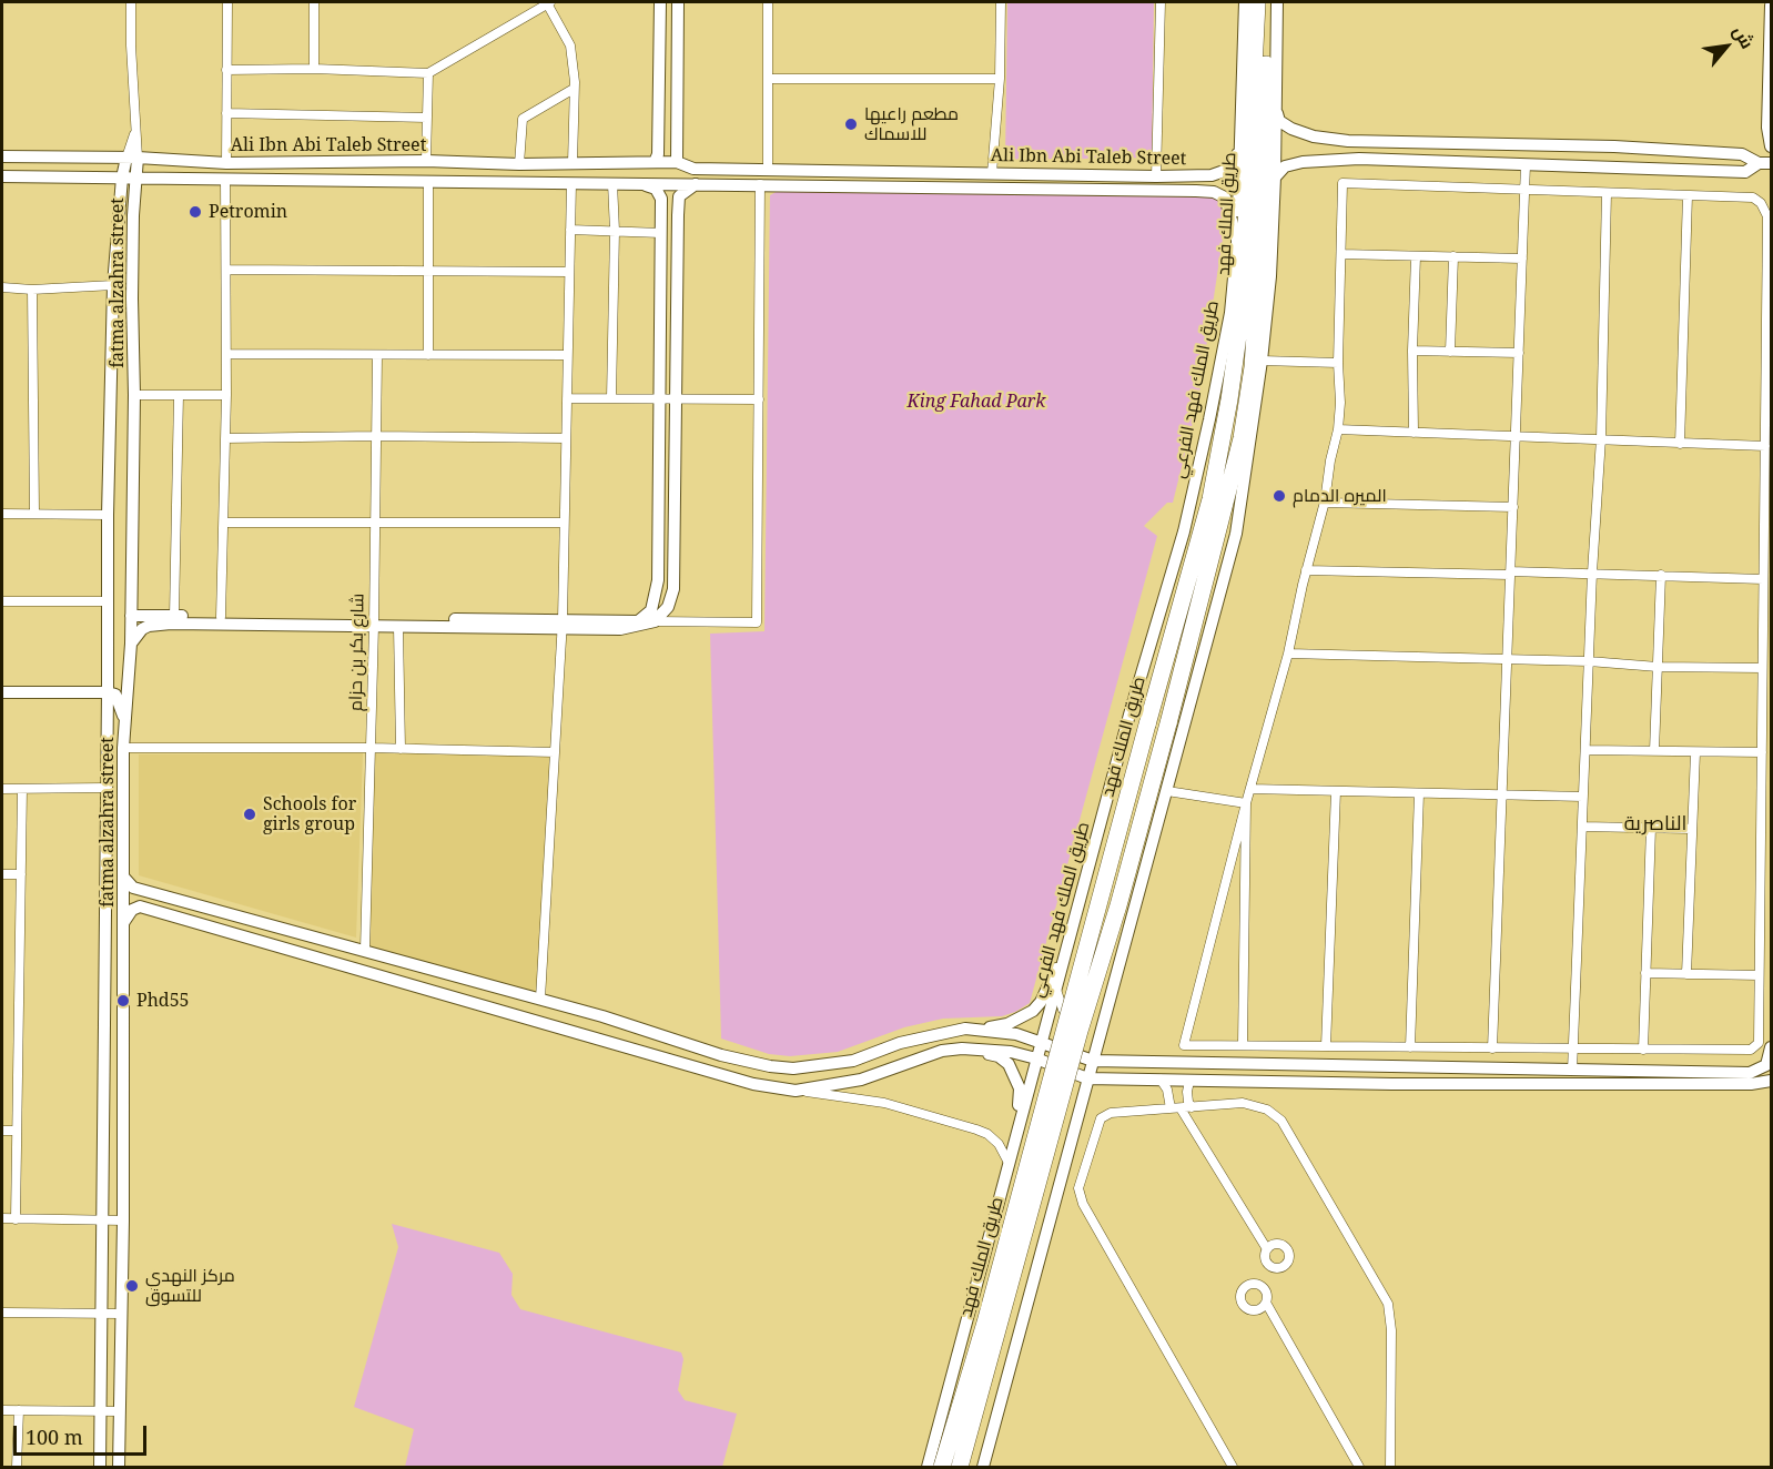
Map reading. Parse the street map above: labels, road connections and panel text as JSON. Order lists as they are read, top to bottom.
{
  "streets": {
    "highway": ["طريق الملك فهد"],
    "street": [
      "Ali Ibn Abi Taleb Street",
      "fatma alzahra street",
      "طريق الملك فهد الفرعي",
      "شارع بكر بن حزام"
    ]
  },
  "crossings": [
    ["Ali Ibn Abi Taleb Street", "fatma alzahra street"],
    ["Ali Ibn Abi Taleb Street", "طريق الملك فهد الفرعي"]
  ],
  "districts": ["الناصرية"],
  "parks": ["King Fahad Park"],
  "places": [
    "مطعم راعيها للاسماك",
    "Petromin",
    "الميره الدمام",
    "Schools for girls group",
    "Phd55",
    "مركز النهدي للتسوق"
  ],
  "scale_bar": "100 m",
  "north": "top right"
}
